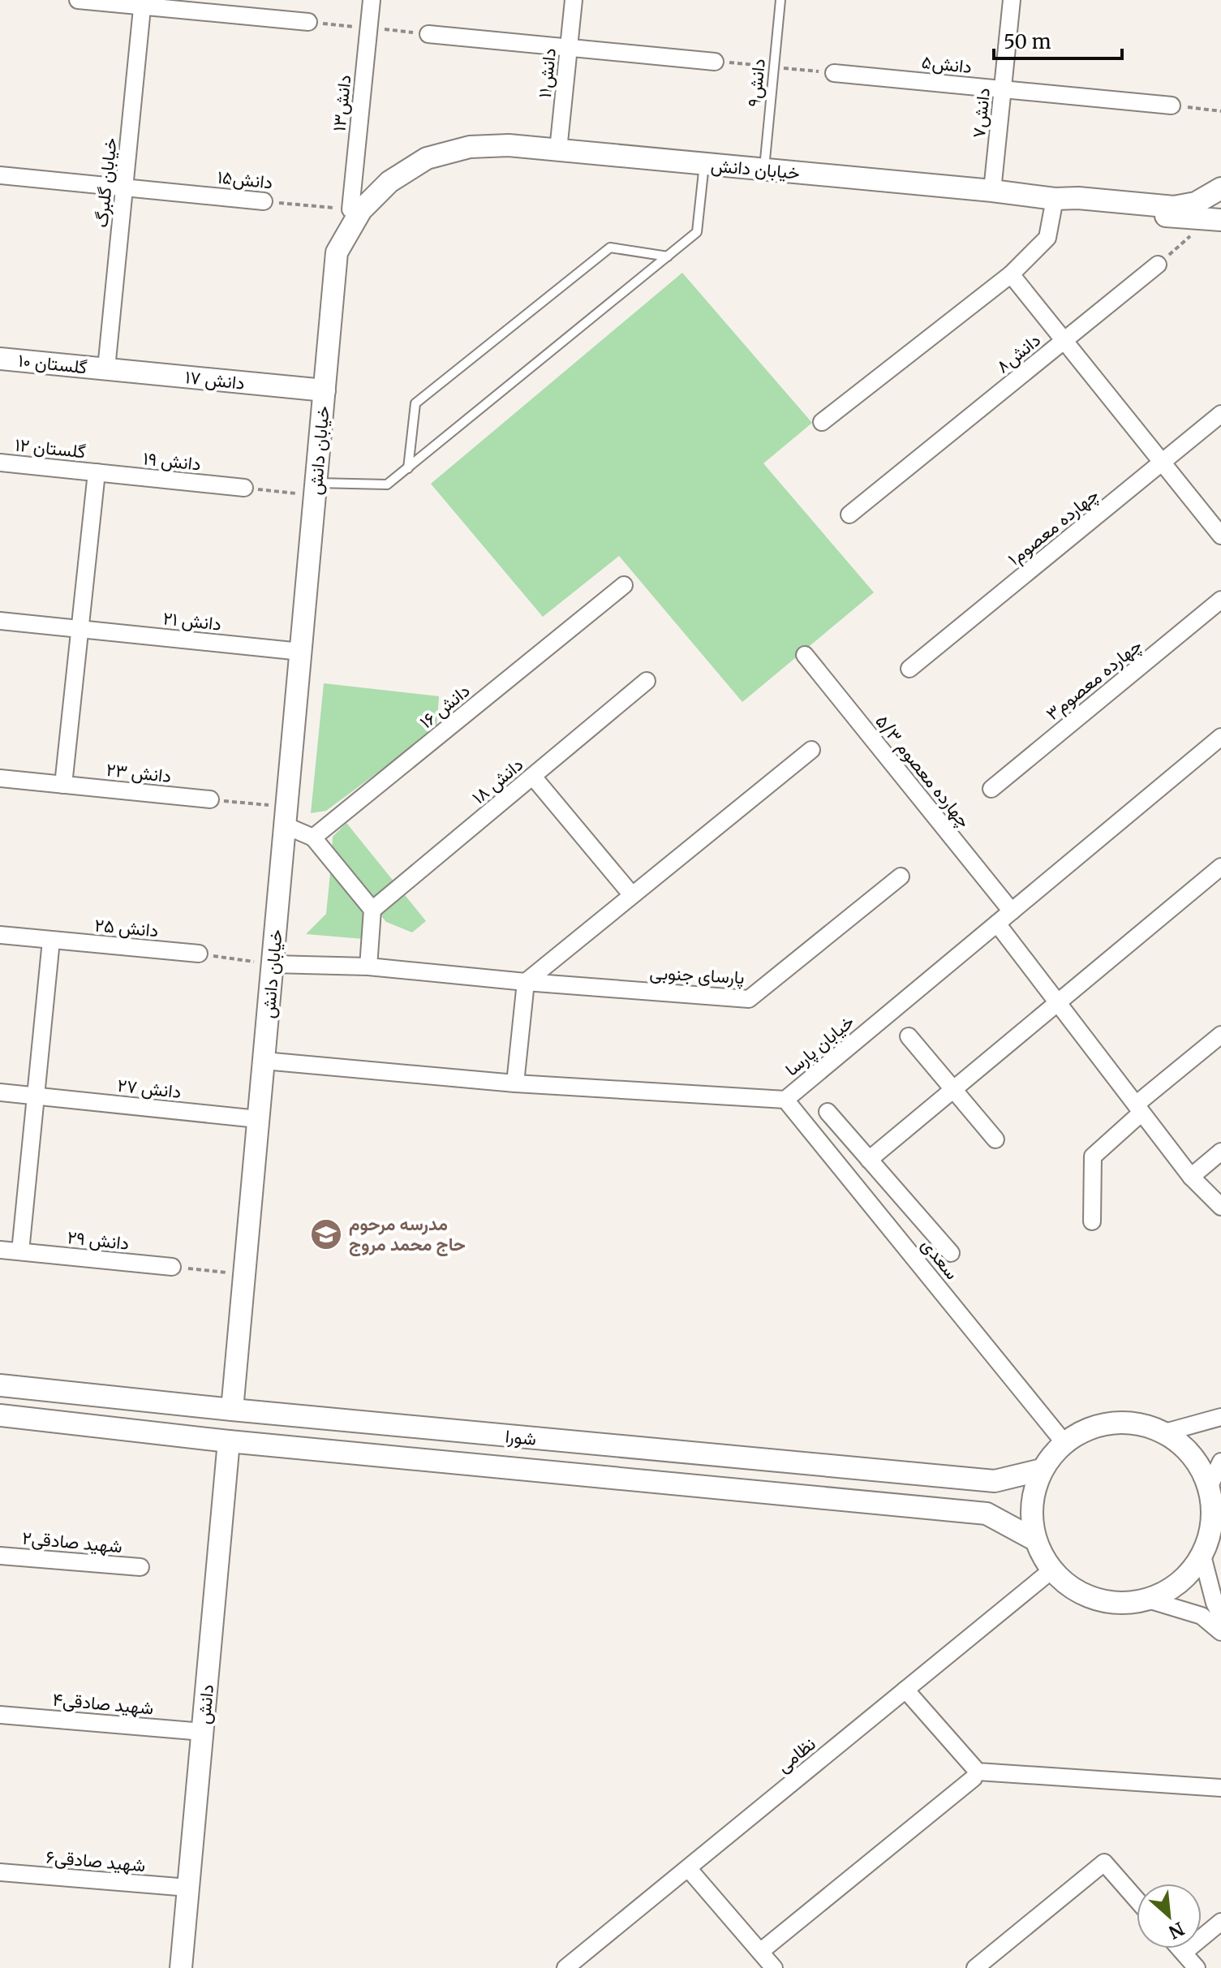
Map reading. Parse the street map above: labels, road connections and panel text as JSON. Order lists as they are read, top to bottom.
{
  "streets": {
    "street": [
      "دانش۵",
      "دانش۱۱",
      "دانش۱۳",
      "دانش۷",
      "خیابان دانش",
      "دانش۱۵",
      "خیابان گلبرگ",
      "دانش۸",
      "گلستان ۱۰",
      "دانش ۱۷",
      "گلستان ۱۲",
      "دانش ۱۹",
      "چهارده معصوم۱",
      "دانش ۲۱",
      "چهارده معصوم۳",
      "دانش ۱۶",
      "چهارده معصوم ۵/۳",
      "دانش ۲۳",
      "دانش ۱۸",
      "دانش ۲۵",
      "پارسای جنوبی",
      "خیابان پارسا",
      "دانش ۲۷",
      "دانش ۲۹",
      "سعدی",
      "شورا",
      "شهید صادقی۲",
      "شهید صادقی۴",
      "دانش",
      "نظامی",
      "شهید صادقی۶"
    ],
    "lane": ["دانش۹"]
  },
  "crossings": [
    ["دانش۵", "دانش۷"],
    ["دانش۱۱", "خیابان دانش"],
    ["دانش۹", "خیابان دانش"],
    ["دانش۱۳", "دانش۱۵"],
    ["دانش۷", "خیابان دانش"],
    ["خیابان دانش", "دانش ۱۷"],
    ["خیابان دانش", "دانش ۲۱"],
    ["خیابان دانش", "پارسای جنوبی"],
    ["خیابان دانش", "خیابان پارسا"],
    ["خیابان دانش", "دانش ۲۷"],
    ["خیابان دانش", "شورا"],
    ["دانش۱۵", "خیابان گلبرگ"],
    ["خیابان گلبرگ", "گلستان ۱۰"],
    ["خیابان گلبرگ", "دانش ۱۷"],
    ["گلستان ۱۰", "دانش ۱۷"],
    ["گلستان ۱۲", "دانش ۱۹"],
    ["چهارده معصوم ۵/۳", "خیابان پارسا"],
    ["خیابان پارسا", "سعدی"],
    ["سعدی", "شورا"],
    ["سعدی", "نظامی"],
    ["شورا", "دانش"],
    ["شورا", "نظامی"],
    ["شهید صادقی۴", "دانش"],
    ["دانش", "شهید صادقی۶"]
  ],
  "places": {
    "school or university": ["مدرسه مرحوم حاج محمد مروج"]
  },
  "scale_bar": "50 m",
  "north": "bottom right"
}
